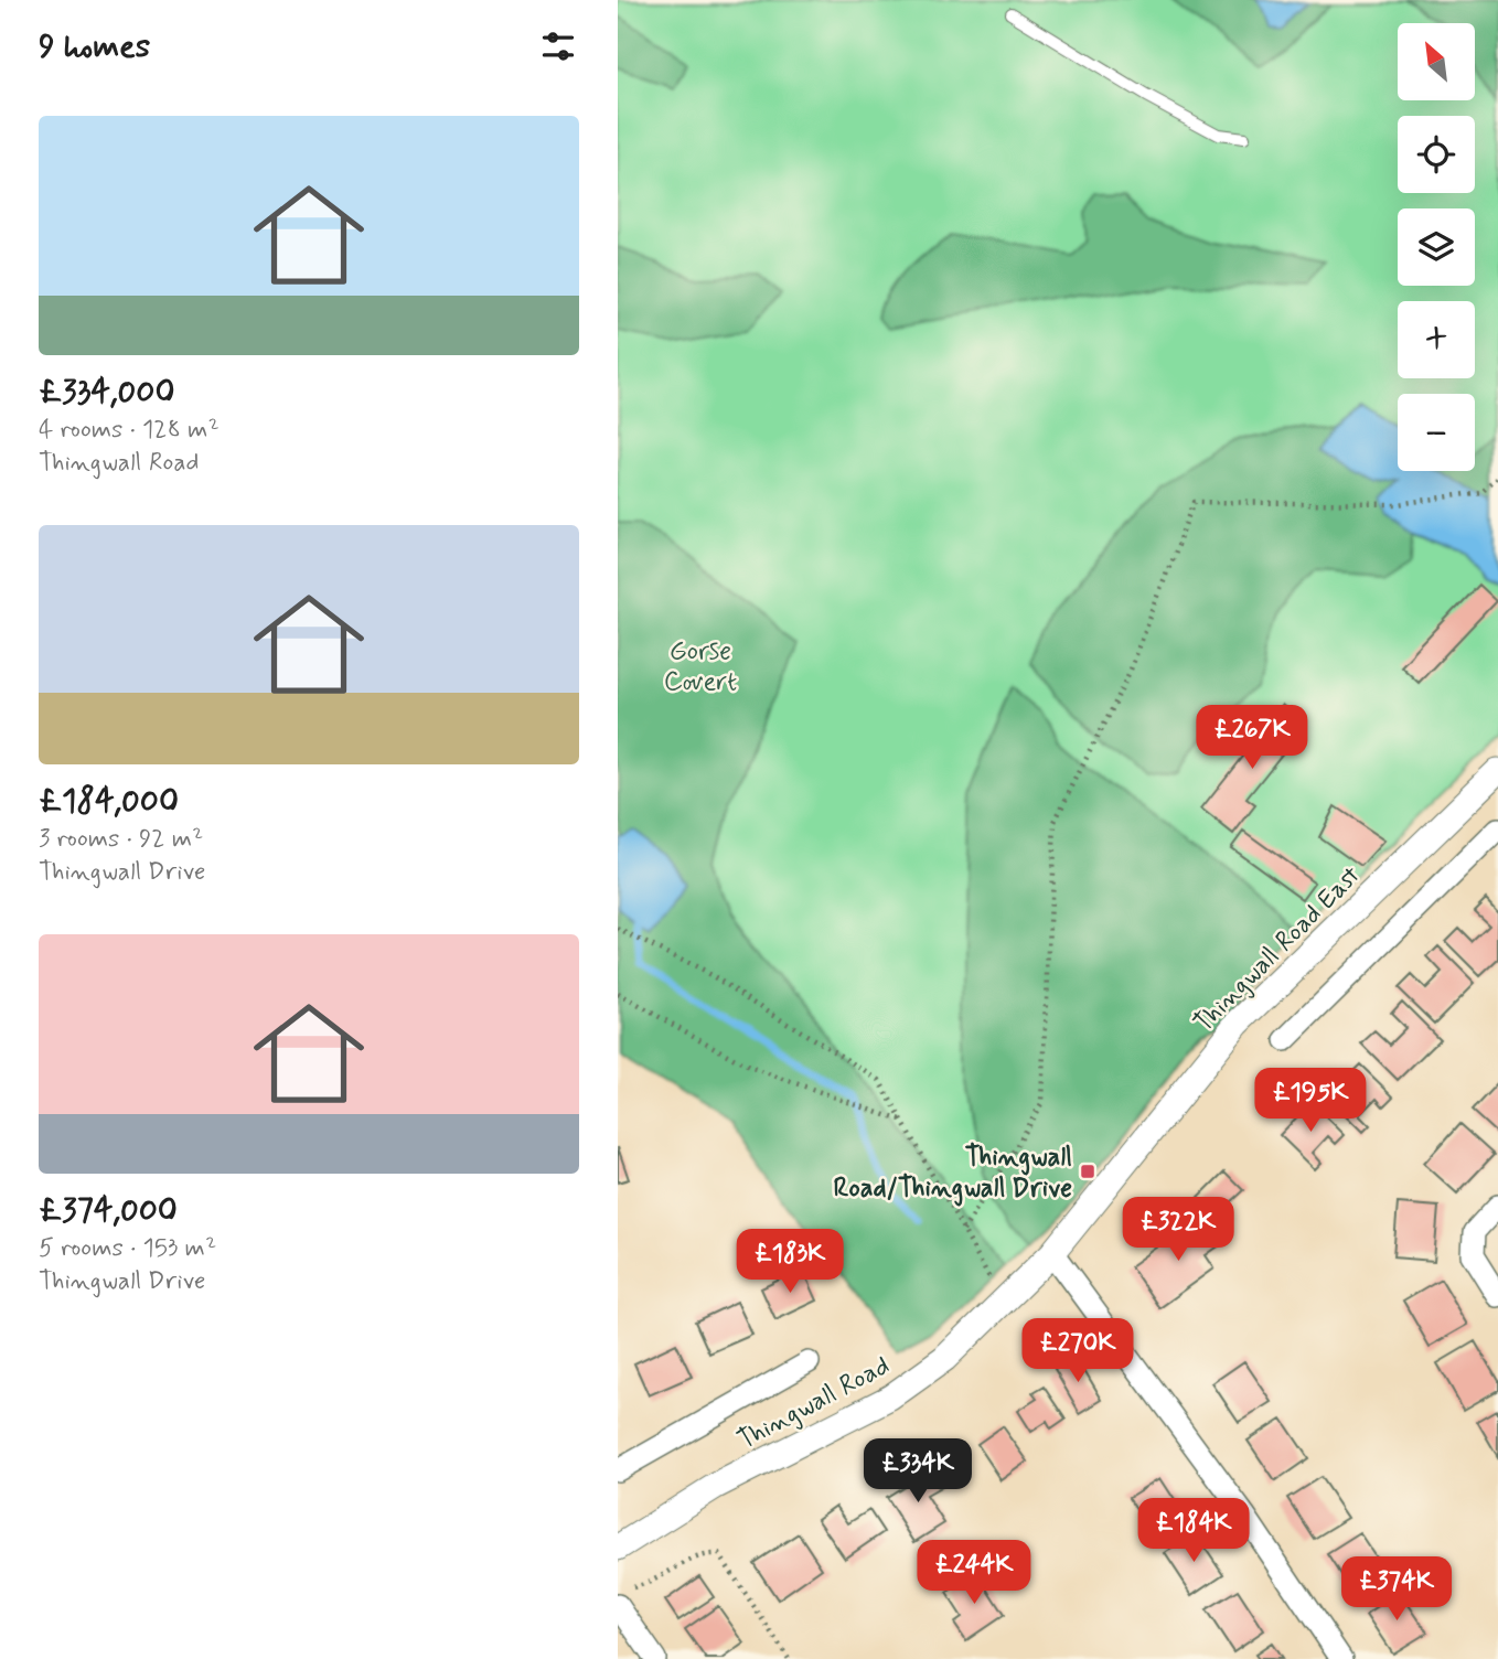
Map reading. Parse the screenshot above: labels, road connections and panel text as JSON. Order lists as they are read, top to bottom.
{
  "streets": {
    "street": ["Thingwall Road East", "Thingwall Road"]
  },
  "crossings": [
    ["Thingwall Road East", "Thingwall Road"]
  ],
  "parks": ["Gorse Covert"],
  "places": {
    "transit": ["Thingwall Road/Thingwall Drive"]
  },
  "north": "top left",
  "page": {
    "heading": "9 homes",
    "map_buttons": ["+", "−"],
    "list": [
      {
        "name": "£334,000",
        "note": "4 rooms · 128 m² · Thingwall Road"
      },
      {
        "name": "£184,000",
        "note": "3 rooms · 92 m² · Thingwall Drive"
      },
      {
        "name": "£374,000",
        "note": "5 rooms · 153 m² · Thingwall Drive"
      }
    ],
    "price": [
      "£267K",
      "£195K",
      "£322K",
      "£183K",
      "£270K",
      "£334K",
      "£184K",
      "£244K",
      "£374K"
    ]
  }
}
